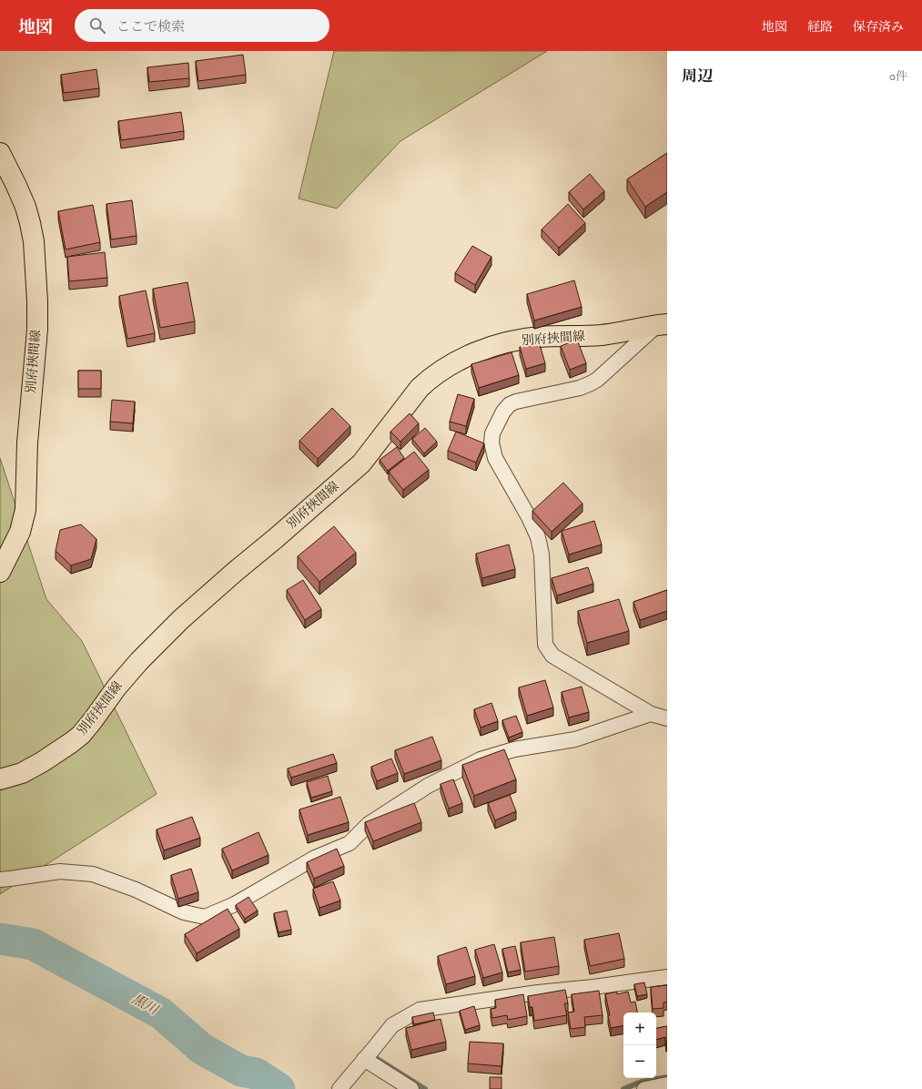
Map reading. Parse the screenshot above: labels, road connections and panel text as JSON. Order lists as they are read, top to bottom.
{
  "streets": {
    "main road": ["別府挾間線"]
  },
  "water": ["黒川"],
  "page": {
    "header": "地図",
    "search": "ここで検索",
    "nav": ["地図", "経路", "保存済み"],
    "heading": ["周辺", "0件"],
    "map_buttons": ["+", "−"]
  }
}
